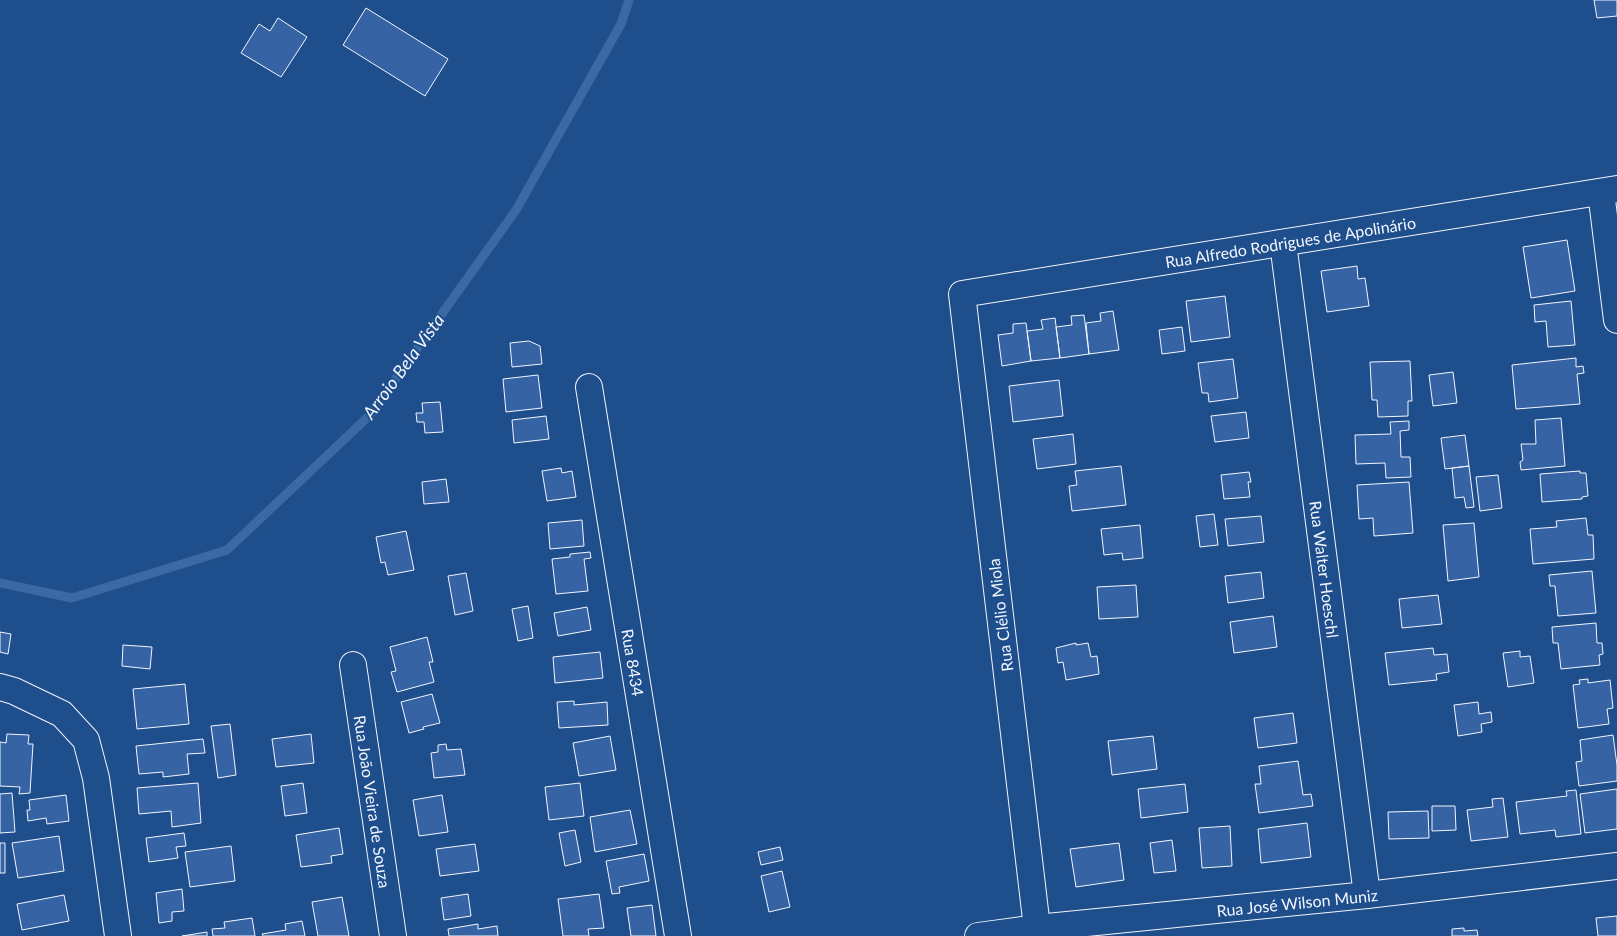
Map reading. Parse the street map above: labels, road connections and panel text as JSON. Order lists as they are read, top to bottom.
{
  "streets": {
    "street": [
      "Rua Alfredo Rodrigues de Apolinário",
      "Rua Walter Hoeschl",
      "Rua Clélio Miola",
      "Rua 8434",
      "Rua João Vieira de Souza",
      "Rua José Wilson Muniz"
    ]
  },
  "crossings": [
    ["Rua Alfredo Rodrigues de Apolinário", "Rua Walter Hoeschl"],
    ["Rua Alfredo Rodrigues de Apolinário", "Rua Clélio Miola"],
    ["Rua Walter Hoeschl", "Rua José Wilson Muniz"],
    ["Rua Clélio Miola", "Rua José Wilson Muniz"]
  ],
  "water": ["Arroio Bela Vista"]
}
